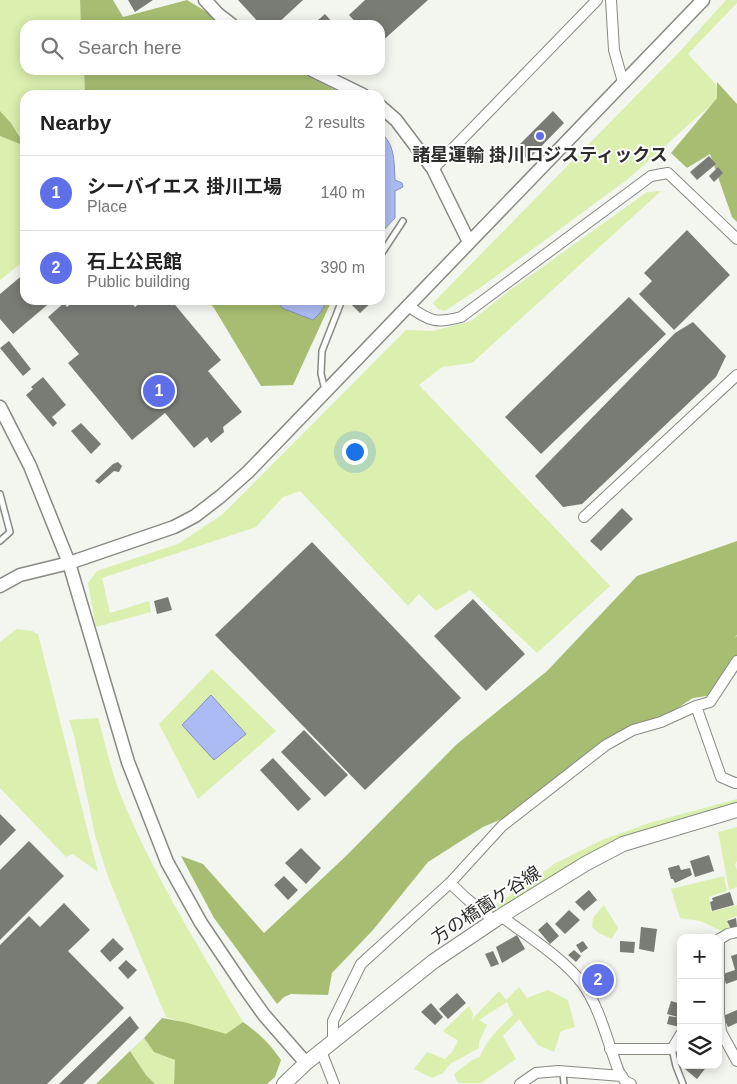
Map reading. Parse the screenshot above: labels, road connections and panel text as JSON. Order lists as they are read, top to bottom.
{
  "streets": {
    "main road": ["方の橋薗ケ谷線"]
  },
  "places": ["諸星運輸 掛川ロジスティックス"],
  "page": {
    "search": "Search here",
    "heading": ["Nearby", "2 results"],
    "list": [
      {
        "mark": "1",
        "name": "シーバイエス 掛川工場",
        "note": "Place",
        "value": "140 m"
      },
      {
        "mark": "2",
        "name": "石上公民館",
        "note": "Public building",
        "value": "390 m"
      }
    ],
    "pins": ["1", "2"],
    "map_buttons": ["+", "−"]
  }
}
